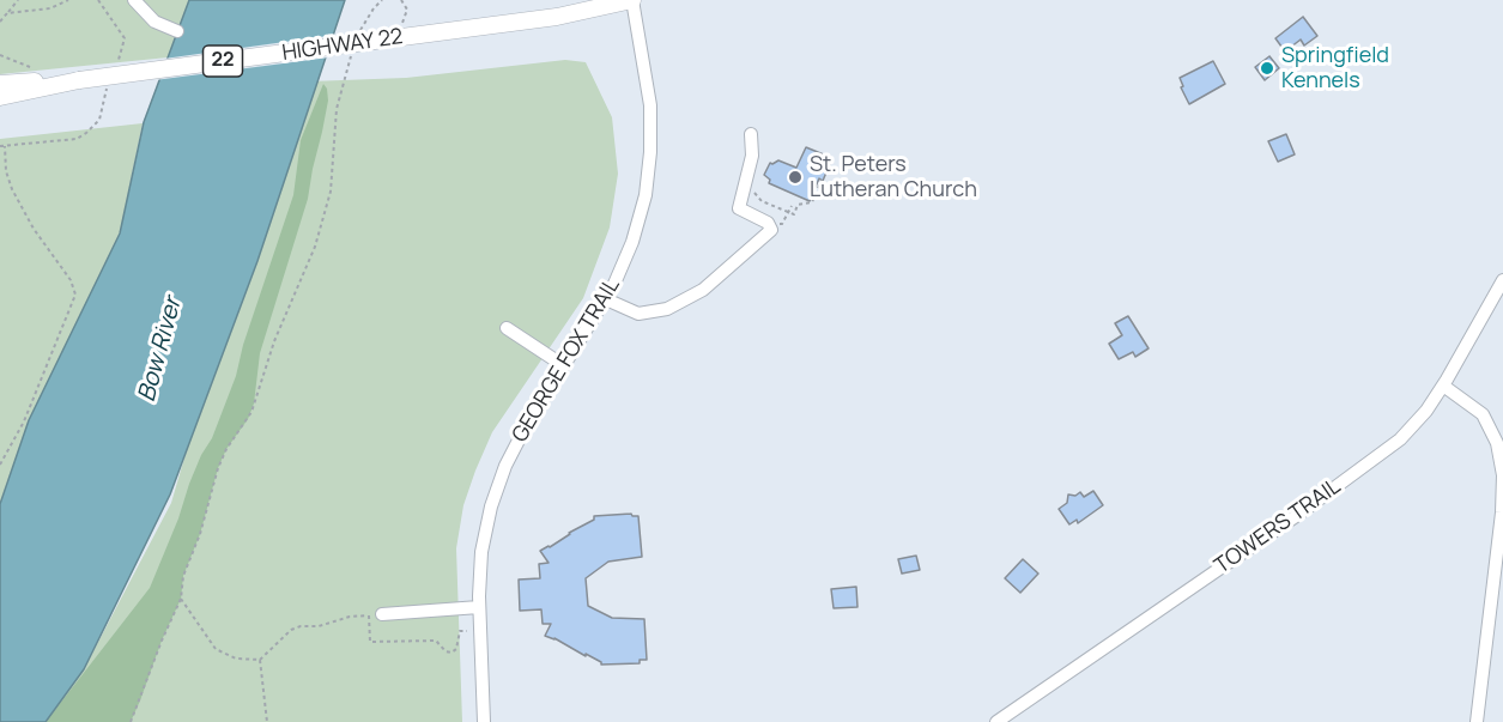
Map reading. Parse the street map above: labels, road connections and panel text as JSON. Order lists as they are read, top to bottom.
{
  "streets": {
    "main road": ["HIGHWAY 22", "22"],
    "street": ["GEORGE FOX TRAIL", "TOWERS TRAIL"]
  },
  "crossings": [
    ["HIGHWAY 22", "GEORGE FOX TRAIL"]
  ],
  "water": ["Bow River"],
  "places": ["Springfield Kennels", "St. Peters Lutheran Church"]
}
